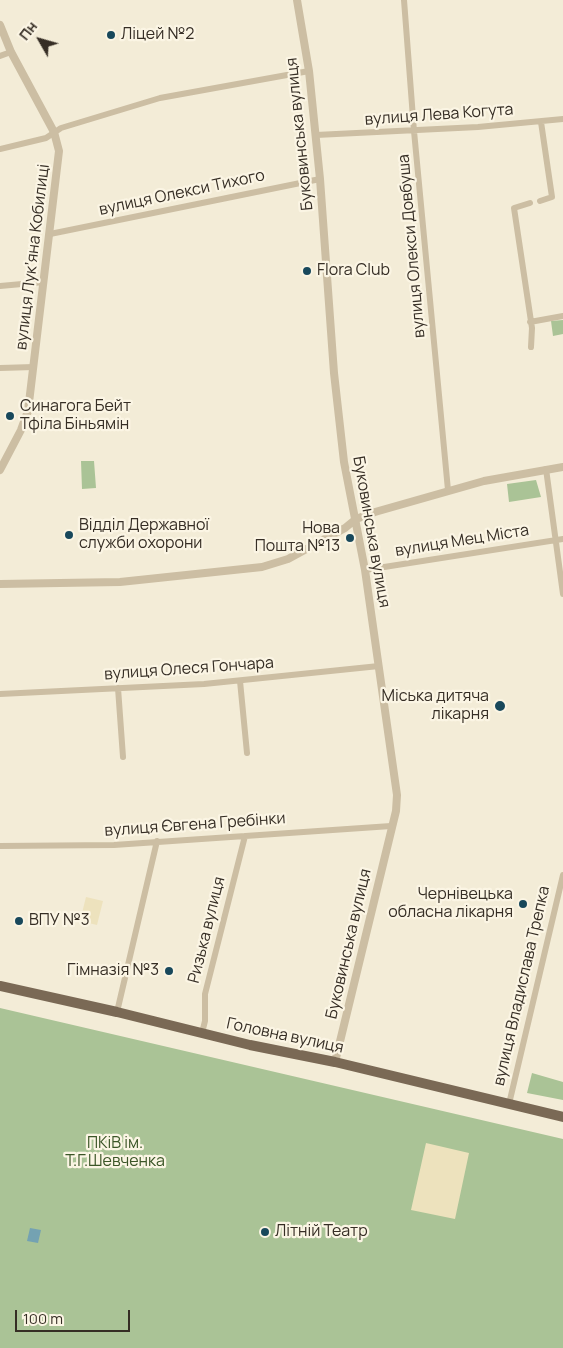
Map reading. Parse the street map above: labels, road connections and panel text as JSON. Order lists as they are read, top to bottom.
{
  "streets": {
    "main road": ["Головна вулиця"],
    "street": [
      "вулиця Лева Когута",
      "Буковинська вулиця",
      "вулиця Олекси Тихого",
      "вулиця Олекси Довбуша",
      "вулиця Лукʼяна Кобилиці",
      "вулиця Мец Міста",
      "вулиця Олеся Гончара",
      "вулиця Євгена Гребінки",
      "Ризька вулиця",
      "вулиця Владислава Трепка"
    ]
  },
  "crossings": [
    ["вулиця Лева Когута", "Буковинська вулиця"],
    ["вулиця Лева Когута", "вулиця Олекси Довбуша"],
    ["Буковинська вулиця", "вулиця Олекси Тихого"],
    ["Буковинська вулиця", "вулиця Мец Міста"],
    ["Буковинська вулиця", "вулиця Олеся Гончара"],
    ["Буковинська вулиця", "вулиця Євгена Гребінки"],
    ["Буковинська вулиця", "Головна вулиця"],
    ["вулиця Олекси Тихого", "вулиця Лукʼяна Кобилиці"],
    ["вулиця Євгена Гребінки", "Ризька вулиця"],
    ["Ризька вулиця", "Головна вулиця"],
    ["вулиця Владислава Трепка", "Головна вулиця"]
  ],
  "parks": ["ПКіВ ім. Т.Г.Шевченка"],
  "places": [
    "Ліцей №2",
    "Flora Club",
    "Синагога Бейт Тфіла Біньямін",
    "Відділ Державної служби охорони",
    "Нова Пошта №13",
    "Міська дитяча лікарня",
    "Чернівецька обласна лікарня",
    "ВПУ №3",
    "Гімназія №3",
    "Літній Театр"
  ],
  "scale_bar": "100 m",
  "north": "top left"
}
